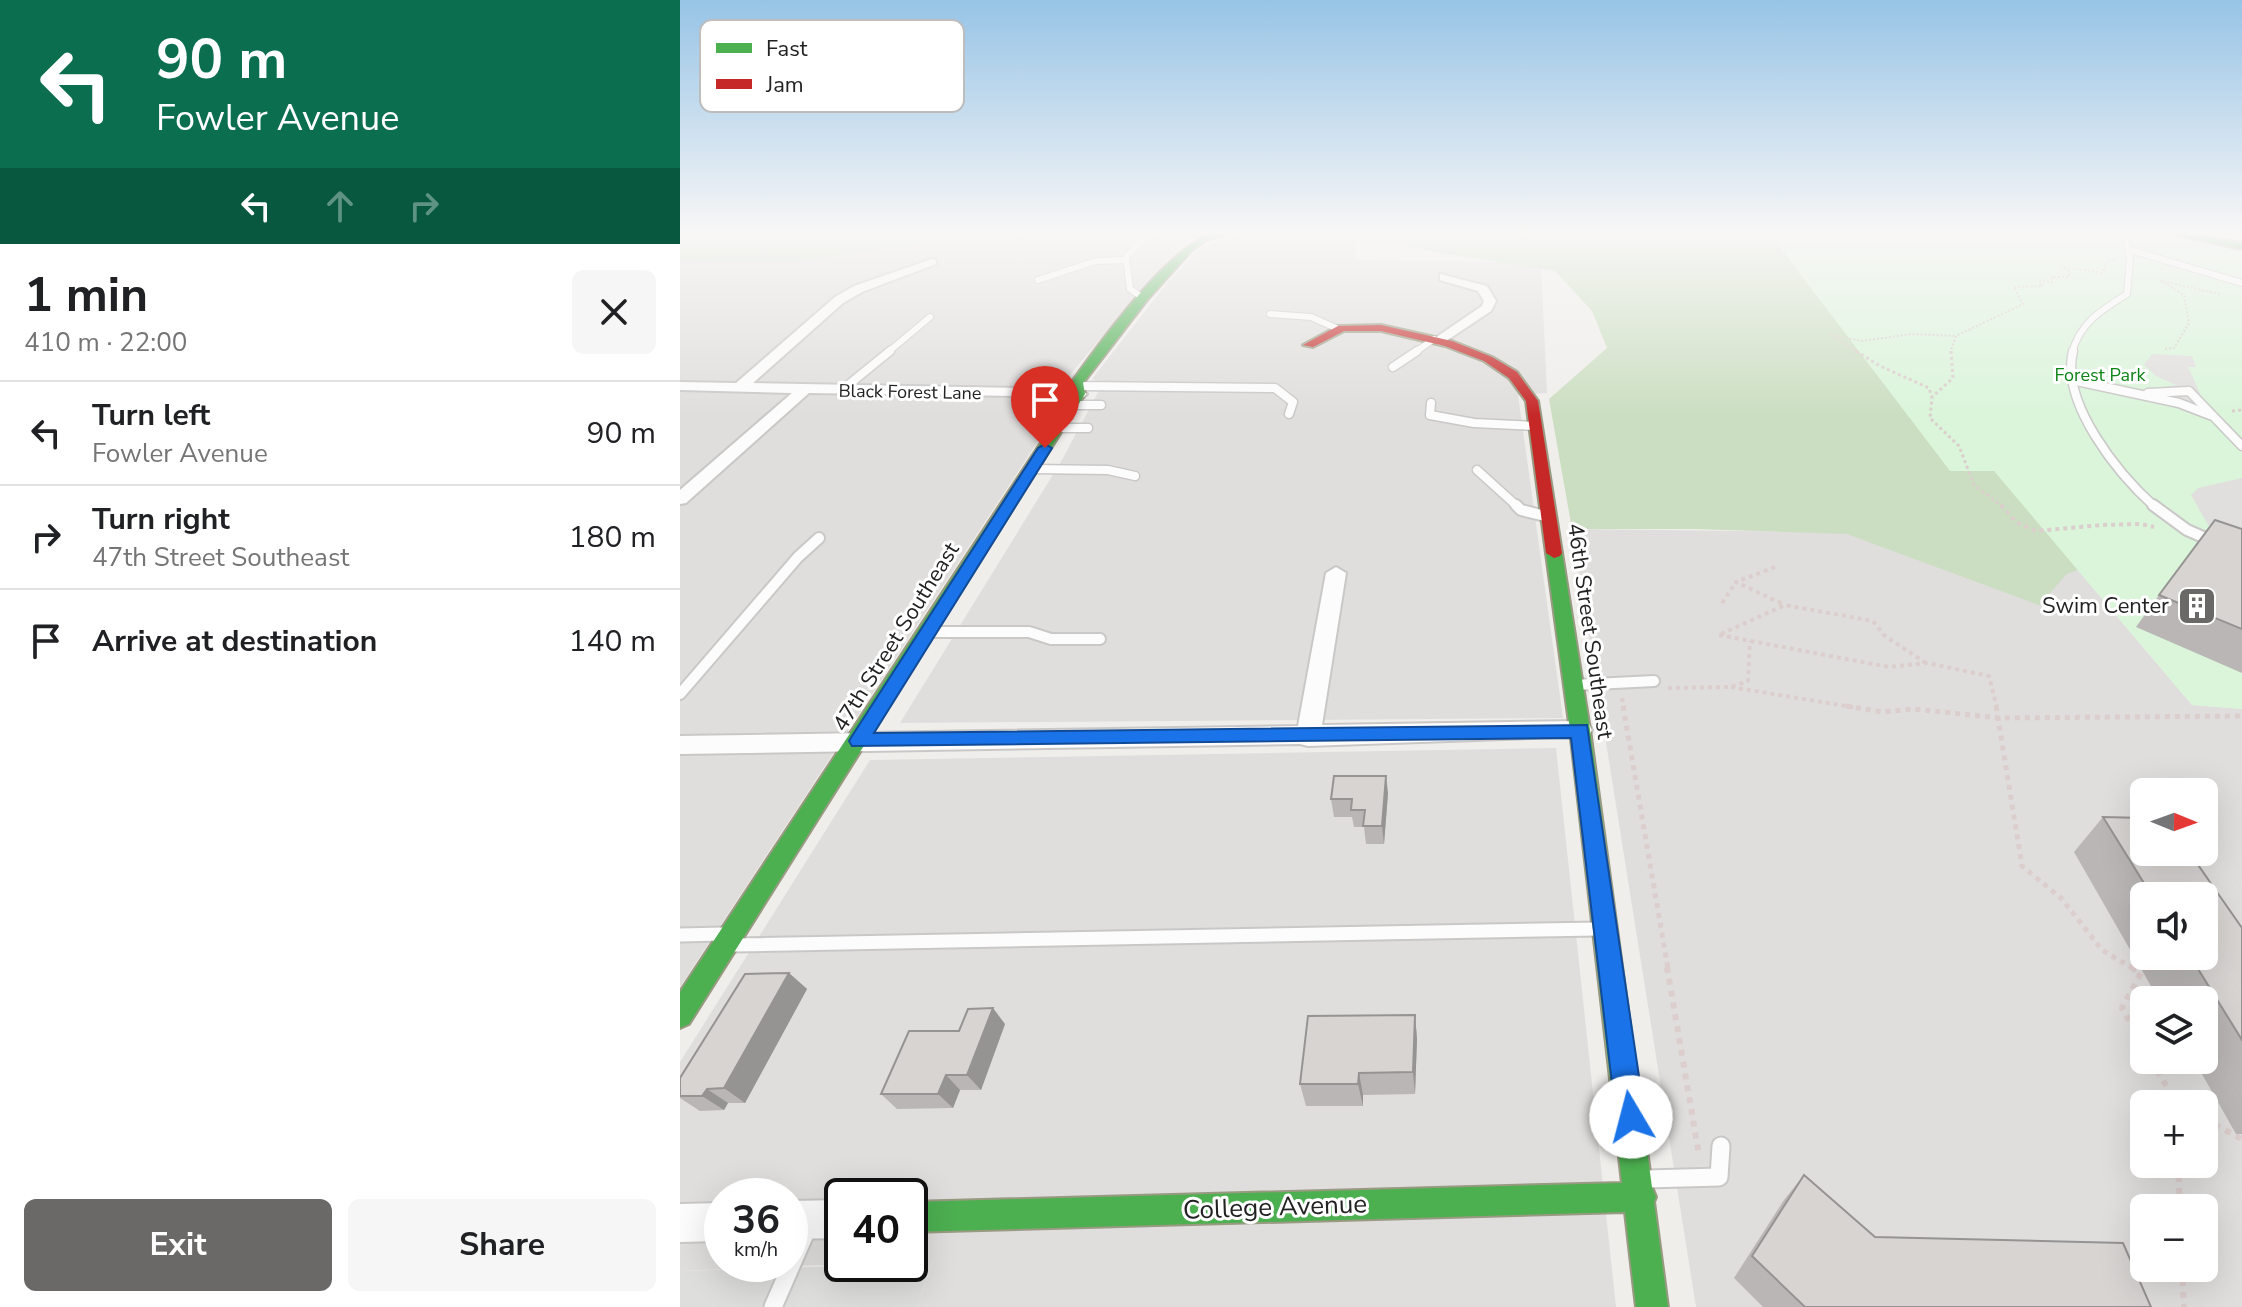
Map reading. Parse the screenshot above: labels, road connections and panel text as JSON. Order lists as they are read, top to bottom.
{
  "streets": {
    "street": [
      "Black Forest Lane",
      "46th Street Southeast",
      "47th Street Southeast",
      "College Avenue"
    ]
  },
  "crossings": [
    ["Black Forest Lane", "47th Street Southeast"],
    ["46th Street Southeast", "College Avenue"]
  ],
  "parks": ["Forest Park"],
  "places": {
    "building": ["Swim Center"]
  },
  "legend": ["Fast", "Jam"],
  "north": "right",
  "page": {
    "turn": ["90 m", "Fowler Avenue"],
    "heading": ["1 min", "410 m · 22:00"],
    "list": [
      {
        "name": "Turn left",
        "note": "Fowler Avenue",
        "value": "90 m"
      },
      {
        "name": "Turn right",
        "note": "47th Street Southeast",
        "value": "180 m"
      },
      {
        "name": "Arrive at destination",
        "value": "140 m"
      }
    ],
    "map_buttons": ["+", "−"],
    "speed": "36 km/h",
    "limit": "40",
    "buttons": ["Exit", "Share"]
  }
}
